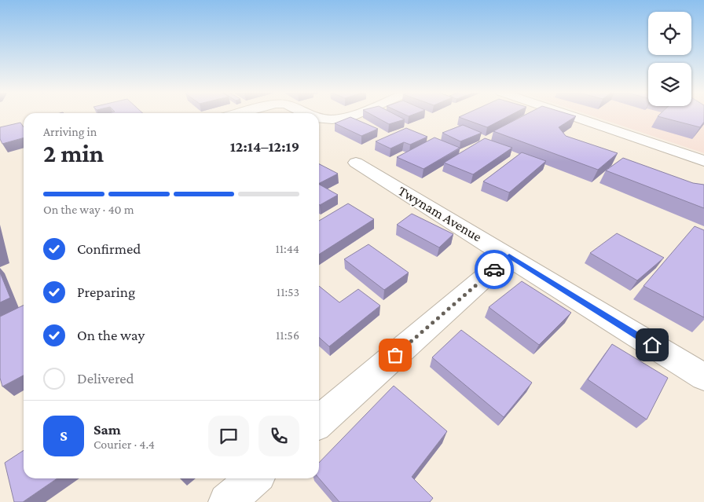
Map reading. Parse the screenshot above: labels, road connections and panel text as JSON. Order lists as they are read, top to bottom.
{
  "streets": {
    "street": ["Twynam Avenue"]
  },
  "page": {
    "heading": ["2 min", "Arriving in", "12:14–12:19"],
    "panel": ["Sam", "Courier · 4.4"],
    "bar": "On the way · 40 m",
    "list": [
      ["Confirmed", "11:44"],
      ["Preparing", "11:53"],
      ["On the way", "11:56"],
      "Delivered"
    ],
    "round": "S"
  }
}
